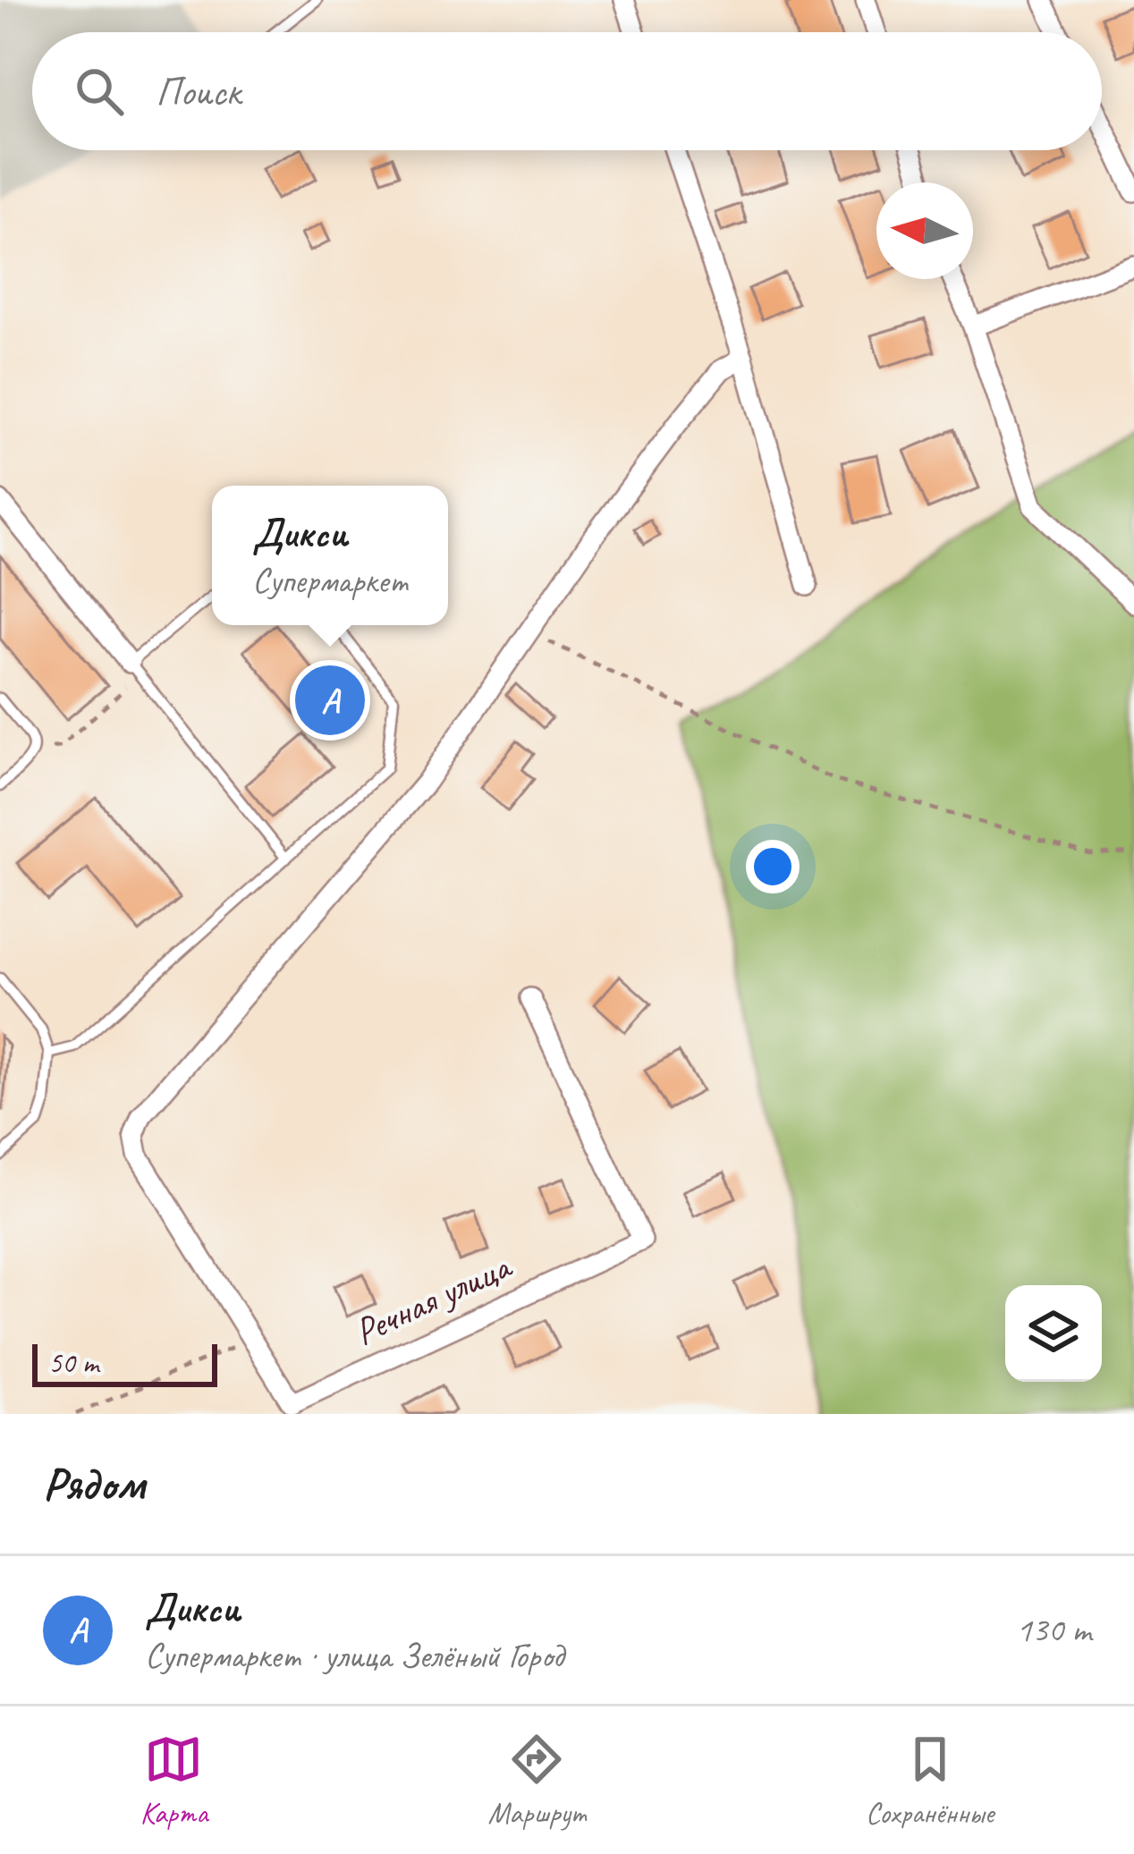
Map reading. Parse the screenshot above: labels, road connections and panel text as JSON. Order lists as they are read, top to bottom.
{
  "streets": {
    "street": ["Речная улица"]
  },
  "scale_bar": "50 m",
  "north": "left",
  "page": {
    "search": "Поиск",
    "popup": ["Дикси", "Супермаркет"],
    "pins": "A",
    "scale": "50 m",
    "heading": "Рядом",
    "list": [
      {
        "mark": "A",
        "name": "Дикси",
        "note": "Супермаркет · улица Зелёный Город",
        "value": "130 m"
      }
    ],
    "nav": ["Карта", "Маршрут", "Сохранённые"]
  }
}
